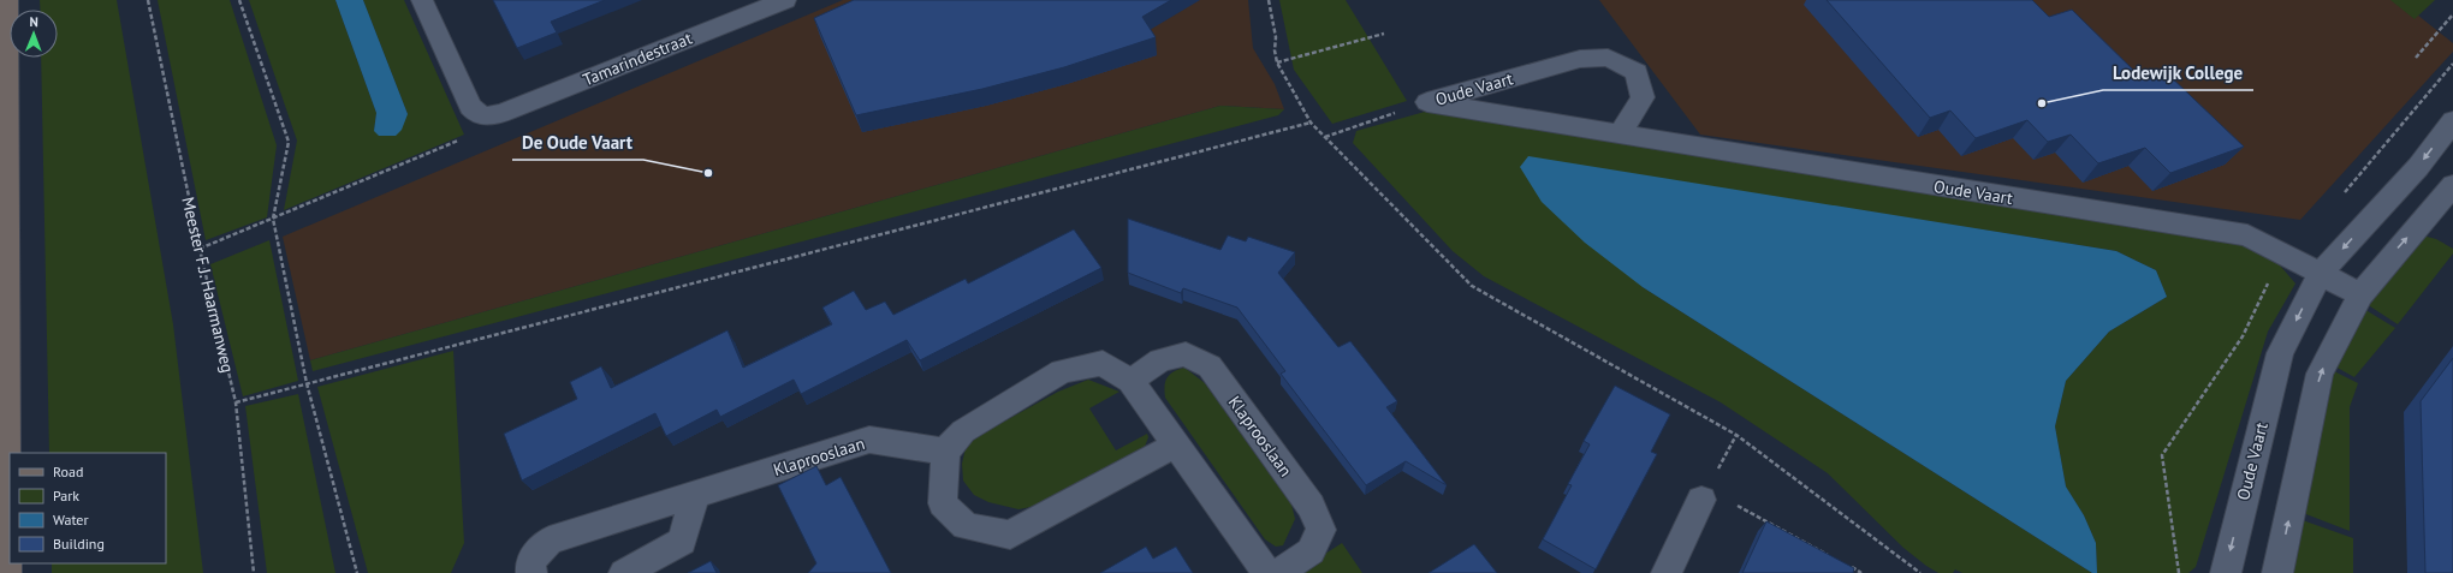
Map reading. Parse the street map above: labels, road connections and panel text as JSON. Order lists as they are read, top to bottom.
{
  "streets": {
    "street": ["Tamarindestraat", "Oude Vaart", "Klaprooslaan"],
    "path": ["Meester F.J. Haarmanweg"]
  },
  "places": ["Lodewijk College", "De Oude Vaart"],
  "legend": [
    "Road",
    "Park",
    "Water",
    "Building"
  ],
  "north": "top"
}
